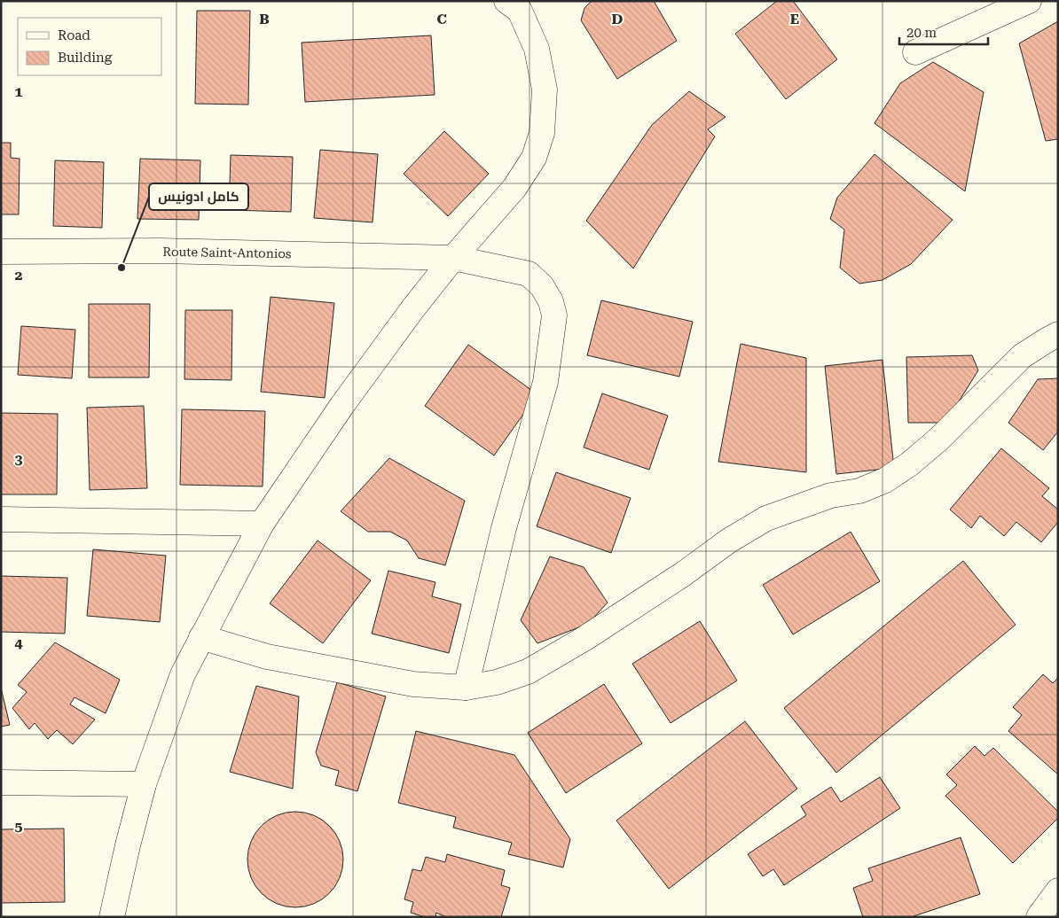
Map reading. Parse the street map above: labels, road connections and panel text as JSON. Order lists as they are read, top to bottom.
{
  "streets": {
    "street": ["Route Saint-Antonios"]
  },
  "places": ["كامل ادونيس"],
  "legend": ["Road", "Building"],
  "scale_bar": "20 m",
  "grid": {
    "columns": [
      "B",
      "C",
      "D",
      "E"
    ],
    "rows": [
      "1",
      "2",
      "3",
      "4",
      "5"
    ]
  }
}
